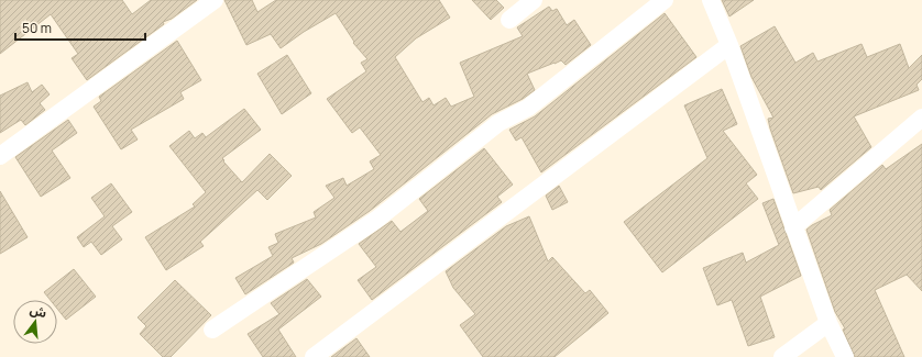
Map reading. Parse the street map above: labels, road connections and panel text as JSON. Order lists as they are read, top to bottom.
{
  "scale_bar": "50 m",
  "north": "top"
}
